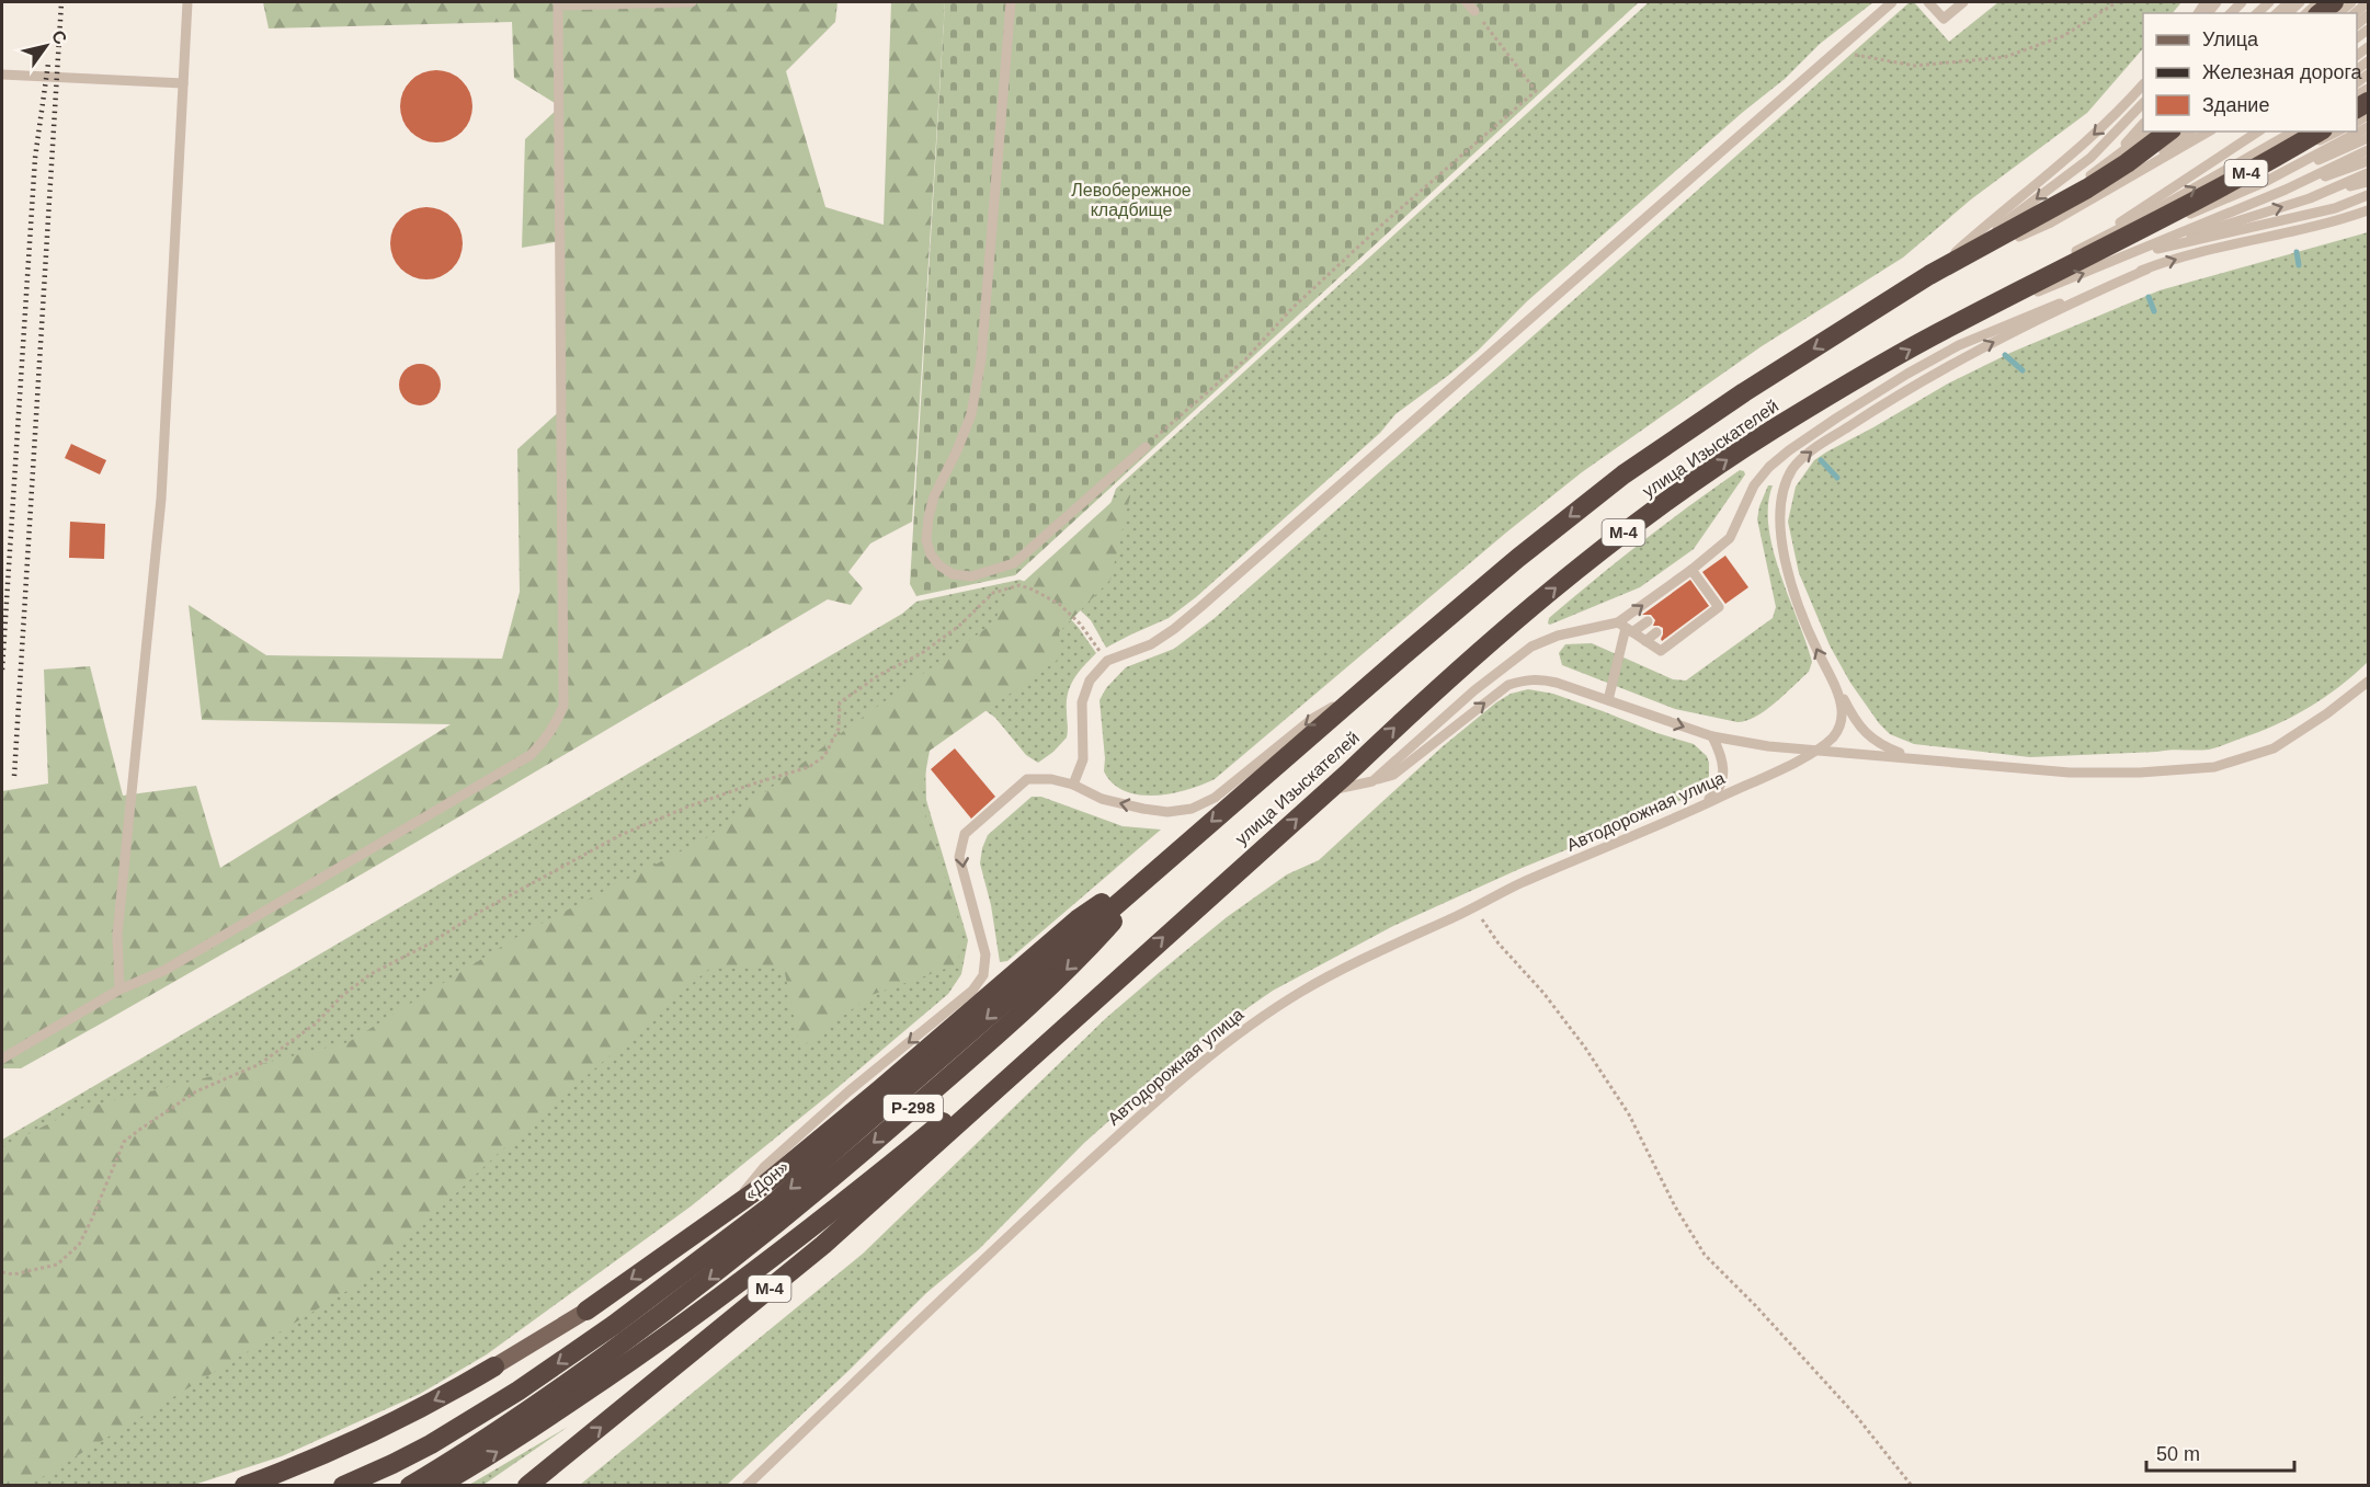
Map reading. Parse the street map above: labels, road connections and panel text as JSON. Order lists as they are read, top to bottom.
{
  "streets": {
    "highway": [
      "М-4",
      "улица Изыскателей",
      "Р-298",
      "«Дон»"
    ],
    "lane": ["Автодорожная улица"]
  },
  "crossings": [
    ["М-4", "улица Изыскателей"],
    ["М-4", "Р-298"],
    ["улица Изыскателей", "Р-298"],
    ["улица Изыскателей", "«Дон»"],
    ["Р-298", "«Дон»"]
  ],
  "parks": ["Левобережное кладбище"],
  "legend": ["Улица", "Железная дорога", "Здание"],
  "scale_bar": "50 m",
  "north": "top right"
}
